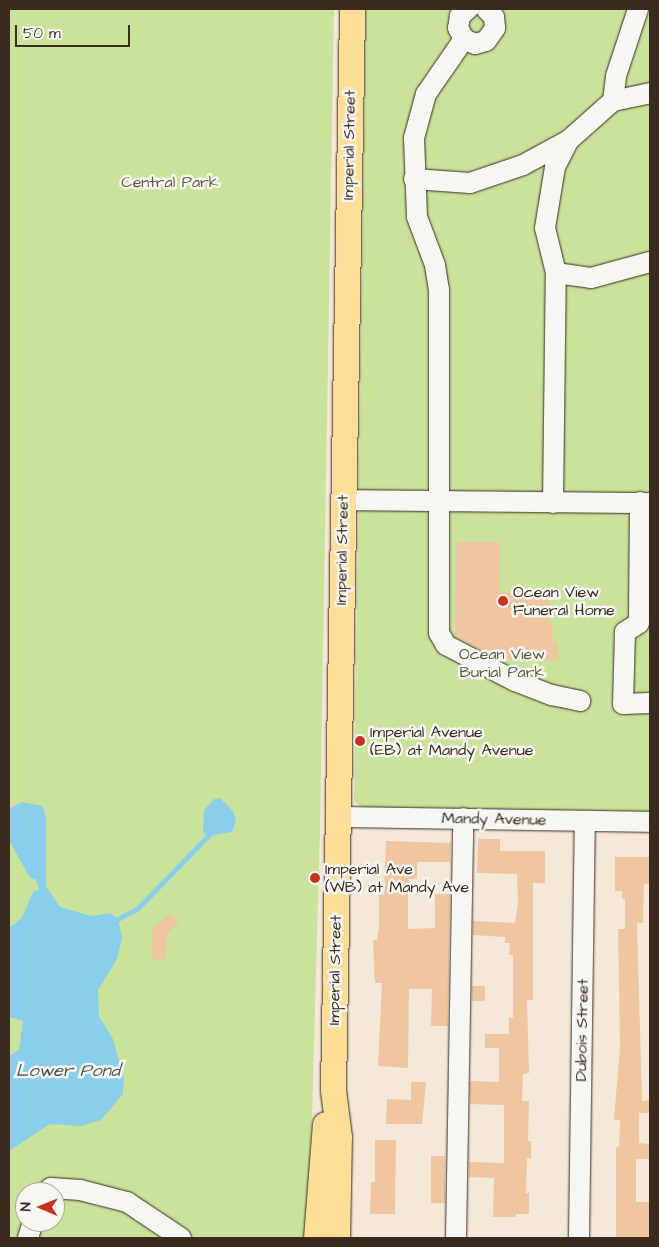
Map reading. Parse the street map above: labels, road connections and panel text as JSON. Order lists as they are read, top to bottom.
{
  "streets": {
    "main road": ["Imperial Street"],
    "street": ["Mandy Avenue", "Dubois Street"]
  },
  "crossings": [
    ["Imperial Street", "Mandy Avenue"],
    ["Mandy Avenue", "Dubois Street"]
  ],
  "water": ["Lower Pond"],
  "parks": ["Central Park", "Ocean View Burial Park"],
  "places": ["Ocean View Funeral Home", "Imperial Avenue (EB) at Mandy Avenue", "Imperial Ave (WB) at Mandy Ave"],
  "scale_bar": "50 m",
  "north": "left"
}
